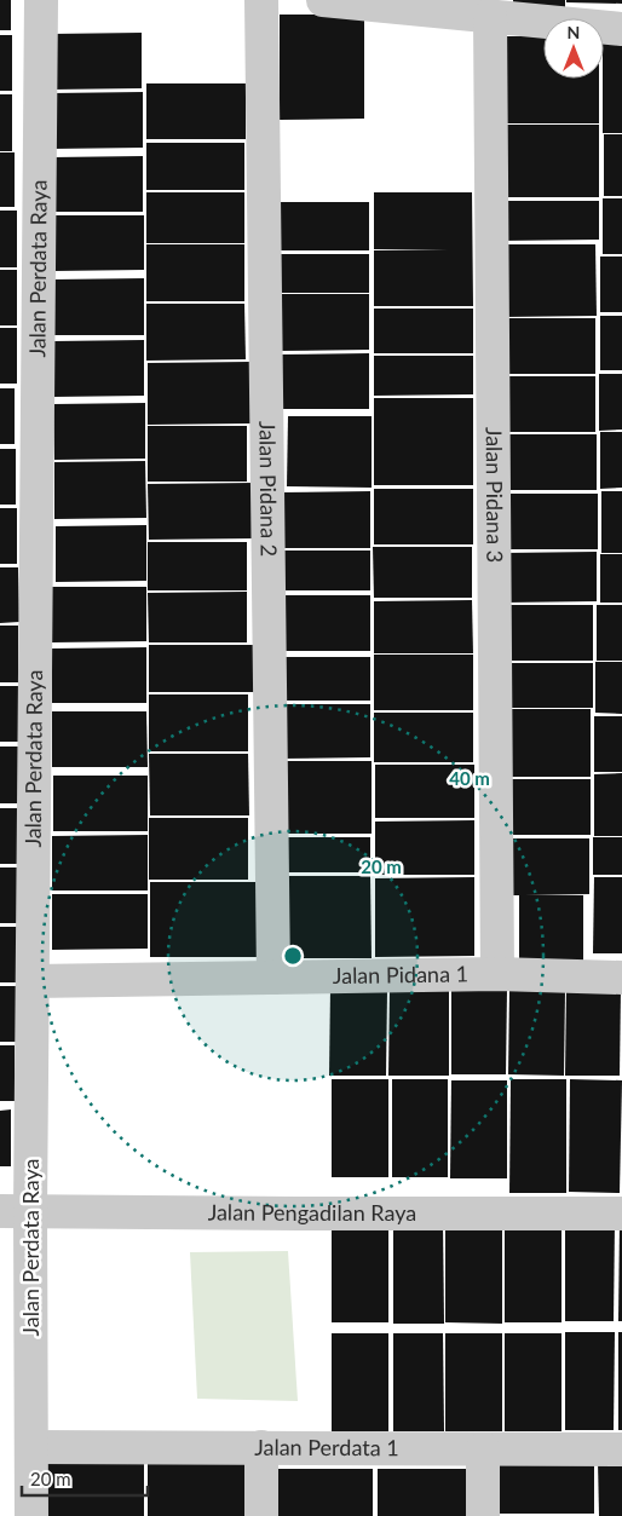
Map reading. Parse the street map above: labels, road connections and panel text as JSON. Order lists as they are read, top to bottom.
{
  "streets": {
    "street": [
      "Jalan Perdata Raya",
      "Jalan Pidana 2",
      "Jalan Pidana 3",
      "Jalan Pidana 1",
      "Jalan Pengadilan Raya",
      "Jalan Perdata 1"
    ]
  },
  "crossings": [
    ["Jalan Perdata Raya", "Jalan Pidana 1"],
    ["Jalan Perdata Raya", "Jalan Pengadilan Raya"],
    ["Jalan Perdata Raya", "Jalan Perdata 1"],
    ["Jalan Pidana 2", "Jalan Pidana 1"],
    ["Jalan Pidana 3", "Jalan Pidana 1"]
  ],
  "scale_bar": "20 m",
  "north": "top",
  "rings": ["40 m", "20 m"]
}
